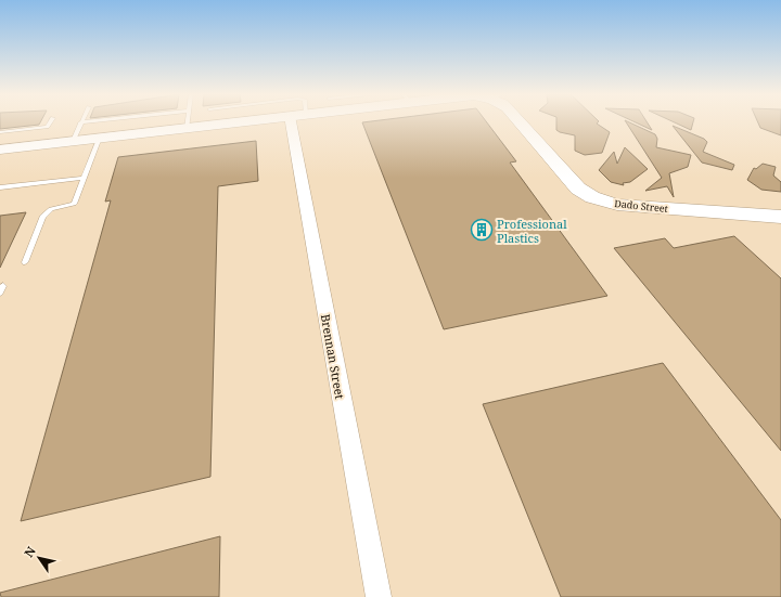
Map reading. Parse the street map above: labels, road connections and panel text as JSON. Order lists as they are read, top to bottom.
{
  "streets": {
    "street": ["Dado Street", "Brennan Street"]
  },
  "places": {
    "building": ["Professional Plastics"]
  },
  "north": "top left"
}
